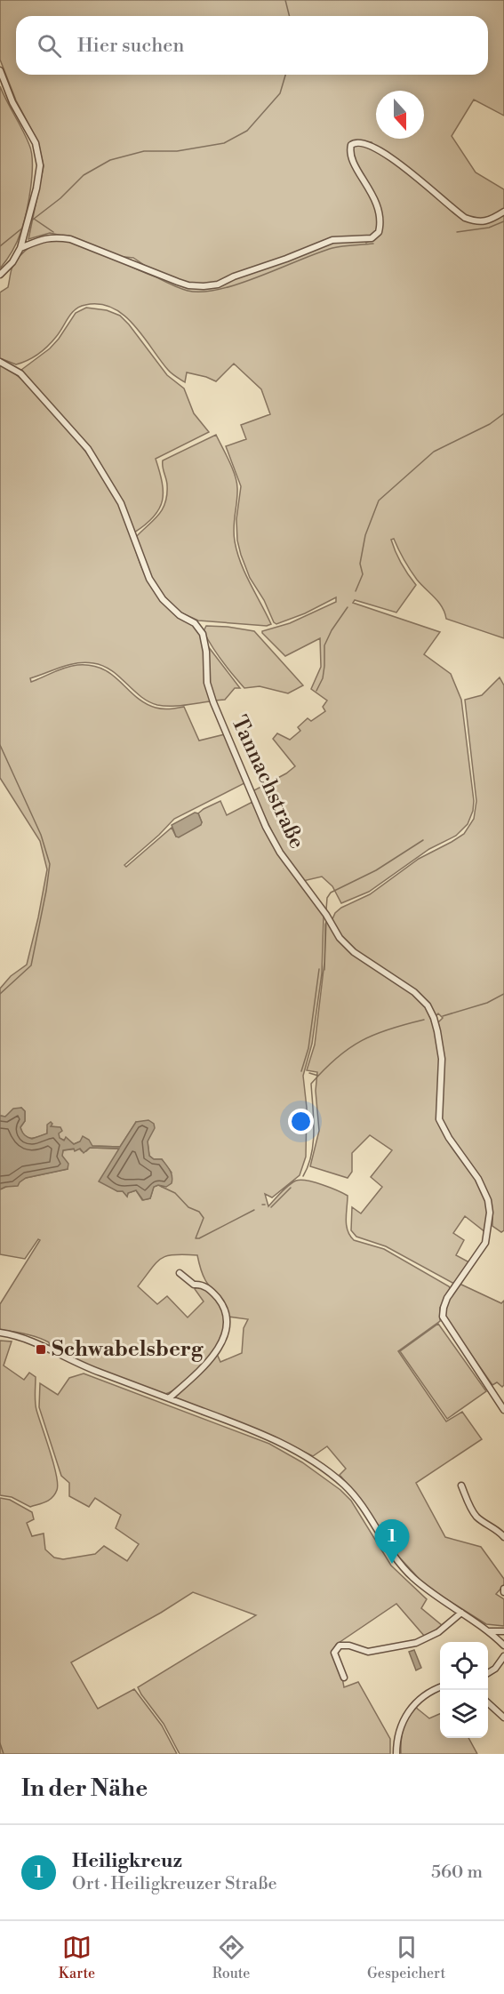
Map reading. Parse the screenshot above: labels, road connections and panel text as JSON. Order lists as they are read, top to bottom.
{
  "streets": {
    "street": ["Tannachstraße"]
  },
  "places": {
    "transit": ["Schwabelsberg"]
  },
  "north": "bottom",
  "page": {
    "search": "Hier suchen",
    "pins": "1",
    "heading": "In der Nähe",
    "list": [
      {
        "mark": "1",
        "name": "Heiligkreuz",
        "note": "Ort · Heiligkreuzer Straße",
        "value": "560 m"
      }
    ],
    "nav": ["Karte", "Route", "Gespeichert"]
  }
}
